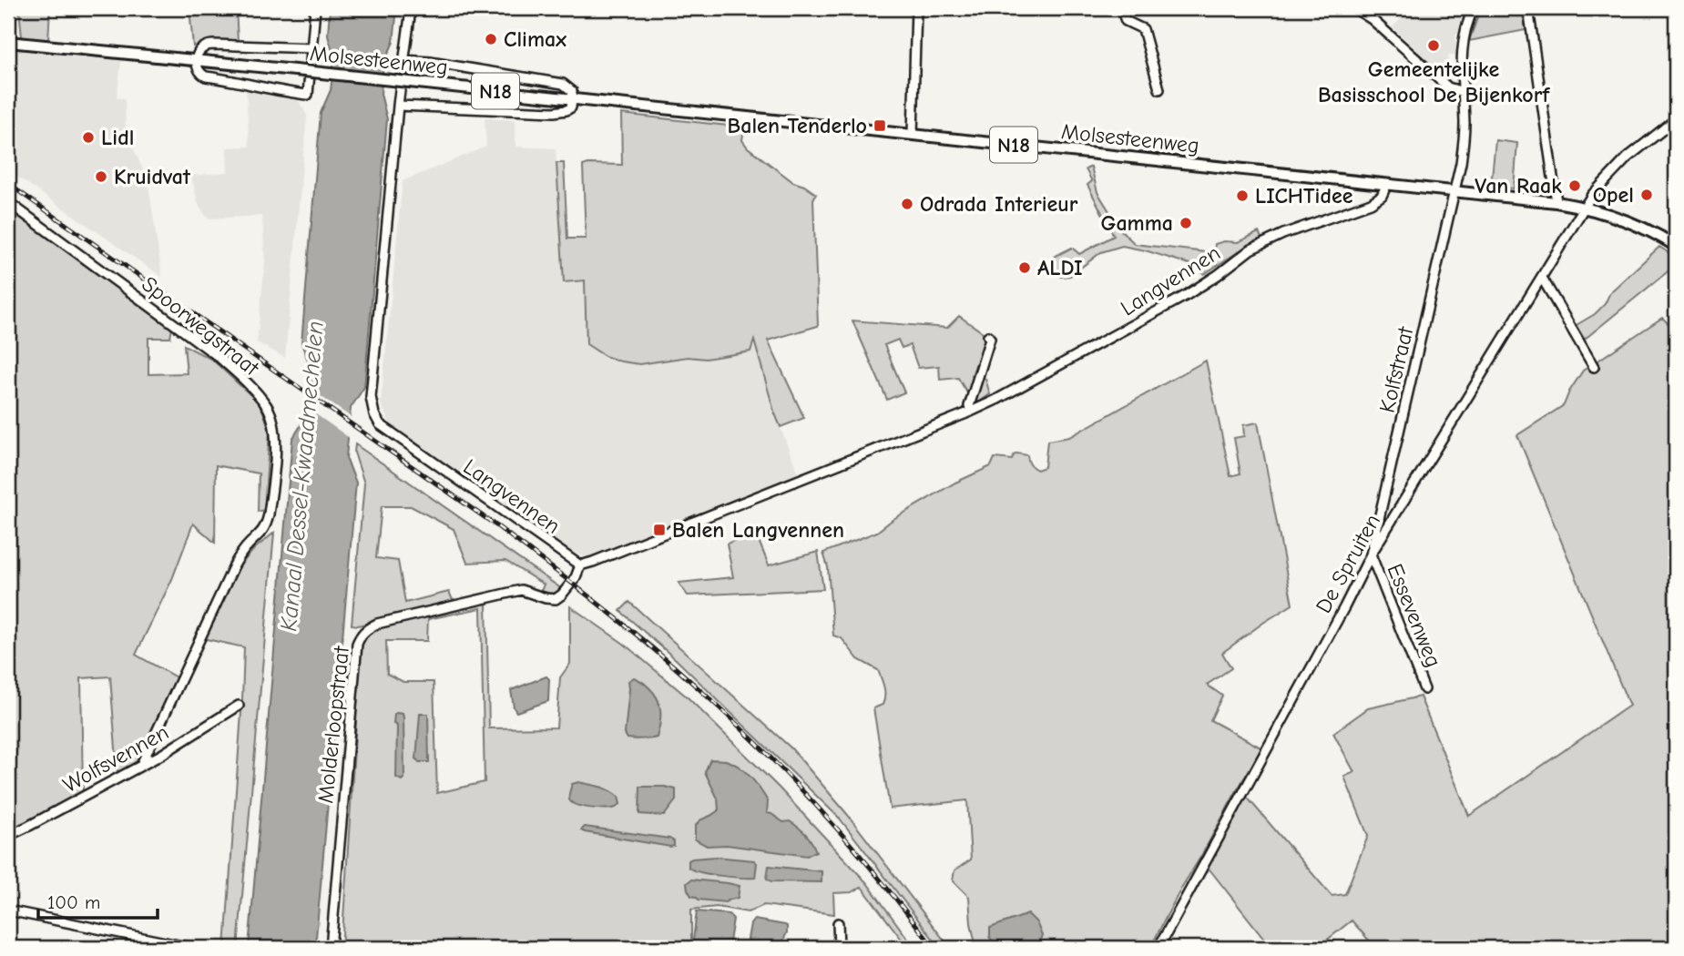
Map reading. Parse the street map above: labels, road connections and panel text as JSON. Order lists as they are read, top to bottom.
{
  "streets": {
    "main road": ["Molsesteenweg", "N18"],
    "street": [
      "Langvennen",
      "Spoorwegstraat",
      "Kolfstraat",
      "De Spruiten",
      "Essevenweg",
      "Molderloopstraat",
      "Wolfsvennen"
    ]
  },
  "crossings": [
    ["Molsesteenweg", "N18"],
    ["Molsesteenweg", "Langvennen"],
    ["Molsesteenweg", "Kolfstraat"],
    ["Molsesteenweg", "De Spruiten"],
    ["Langvennen", "Molderloopstraat"],
    ["Spoorwegstraat", "Wolfsvennen"],
    ["Kolfstraat", "De Spruiten"],
    ["Kolfstraat", "Essevenweg"],
    ["De Spruiten", "Essevenweg"]
  ],
  "water": ["Kanaal Dessel-Kwaadmechelen"],
  "places": {
    "other": [
      "Climax",
      "Gemeentelijke Basisschool De Bijenkorf",
      "Lidl",
      "Kruidvat",
      "Van Raak",
      "Opel",
      "LICHTidee",
      "Odrada Interieur",
      "Gamma",
      "ALDI"
    ],
    "transit": ["Balen Tenderlo", "Balen Langvennen"]
  },
  "scale_bar": "100 m"
}
